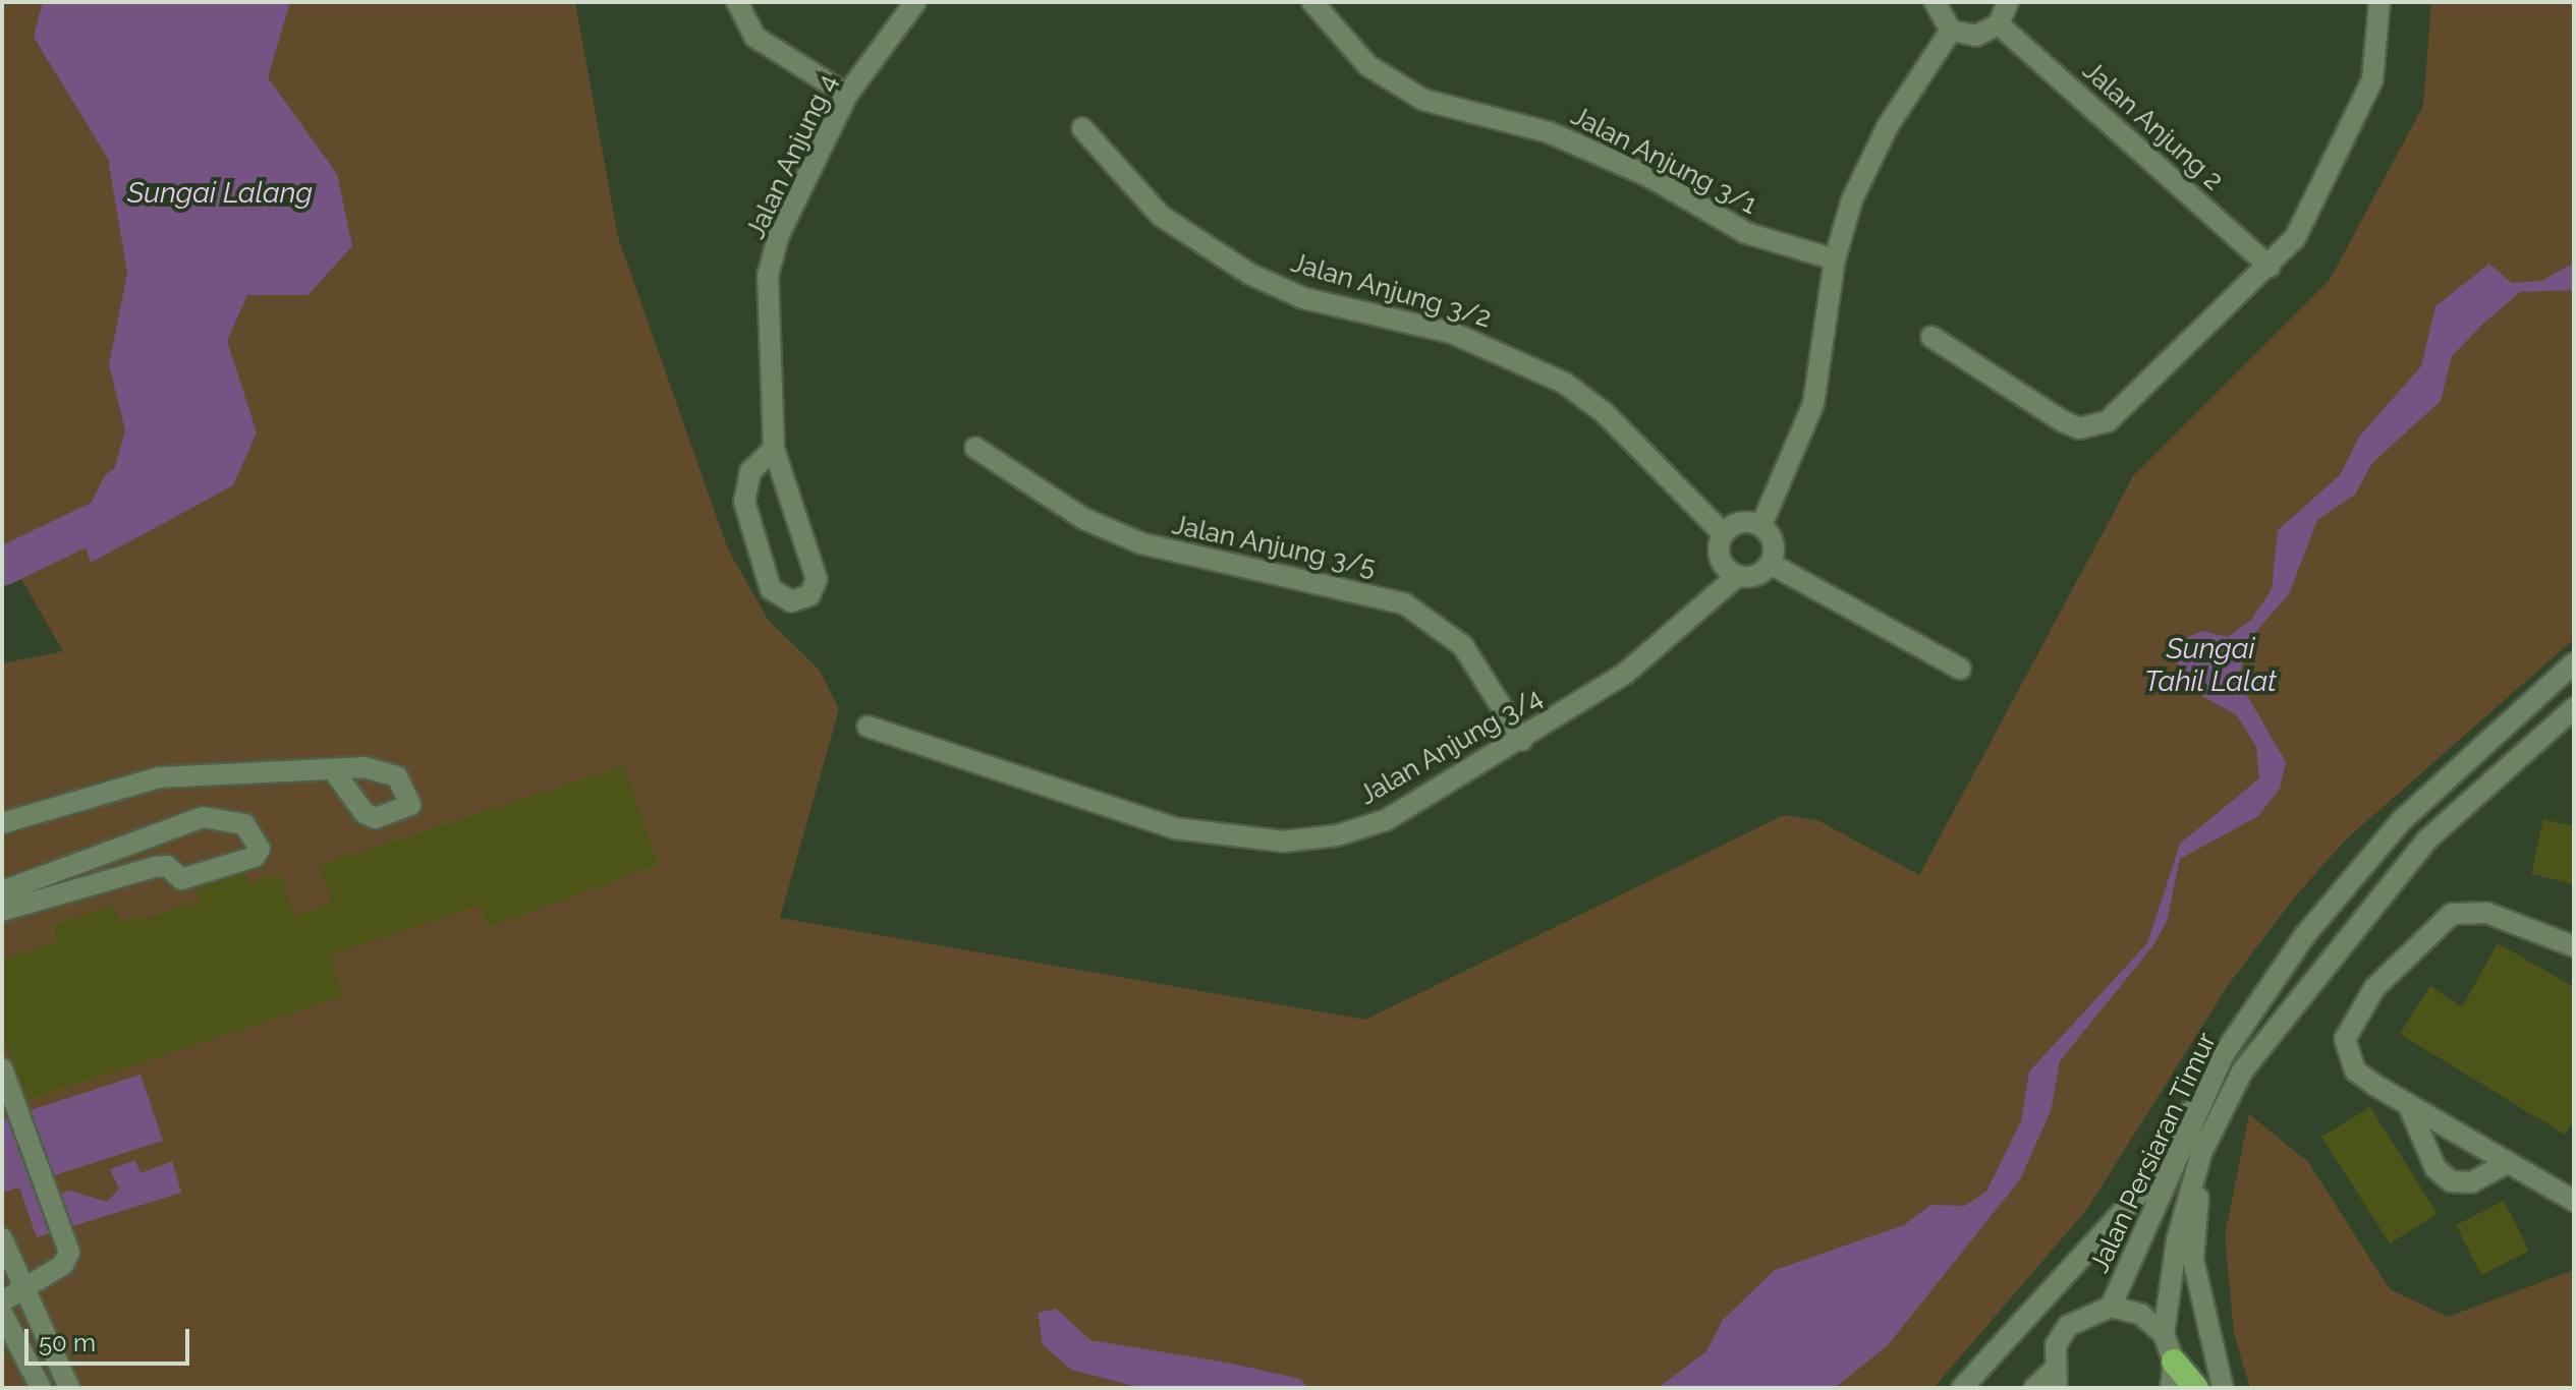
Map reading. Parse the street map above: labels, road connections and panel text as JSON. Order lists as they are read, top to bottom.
{
  "streets": {
    "street": [
      "Jalan Anjung 2",
      "Jalan Anjung 4",
      "Jalan Anjung 3/1",
      "Jalan Anjung 3/2",
      "Jalan Anjung 3/5",
      "Jalan Anjung 3/4",
      "Jalan Persiaran Timur"
    ]
  },
  "crossings": [
    ["Jalan Anjung 3/2", "Jalan Anjung 3/4"],
    ["Jalan Anjung 3/5", "Jalan Anjung 3/4"]
  ],
  "water": ["Sungai Lalang", "Sungai Tahil Lalat"],
  "scale_bar": "50 m"
}
